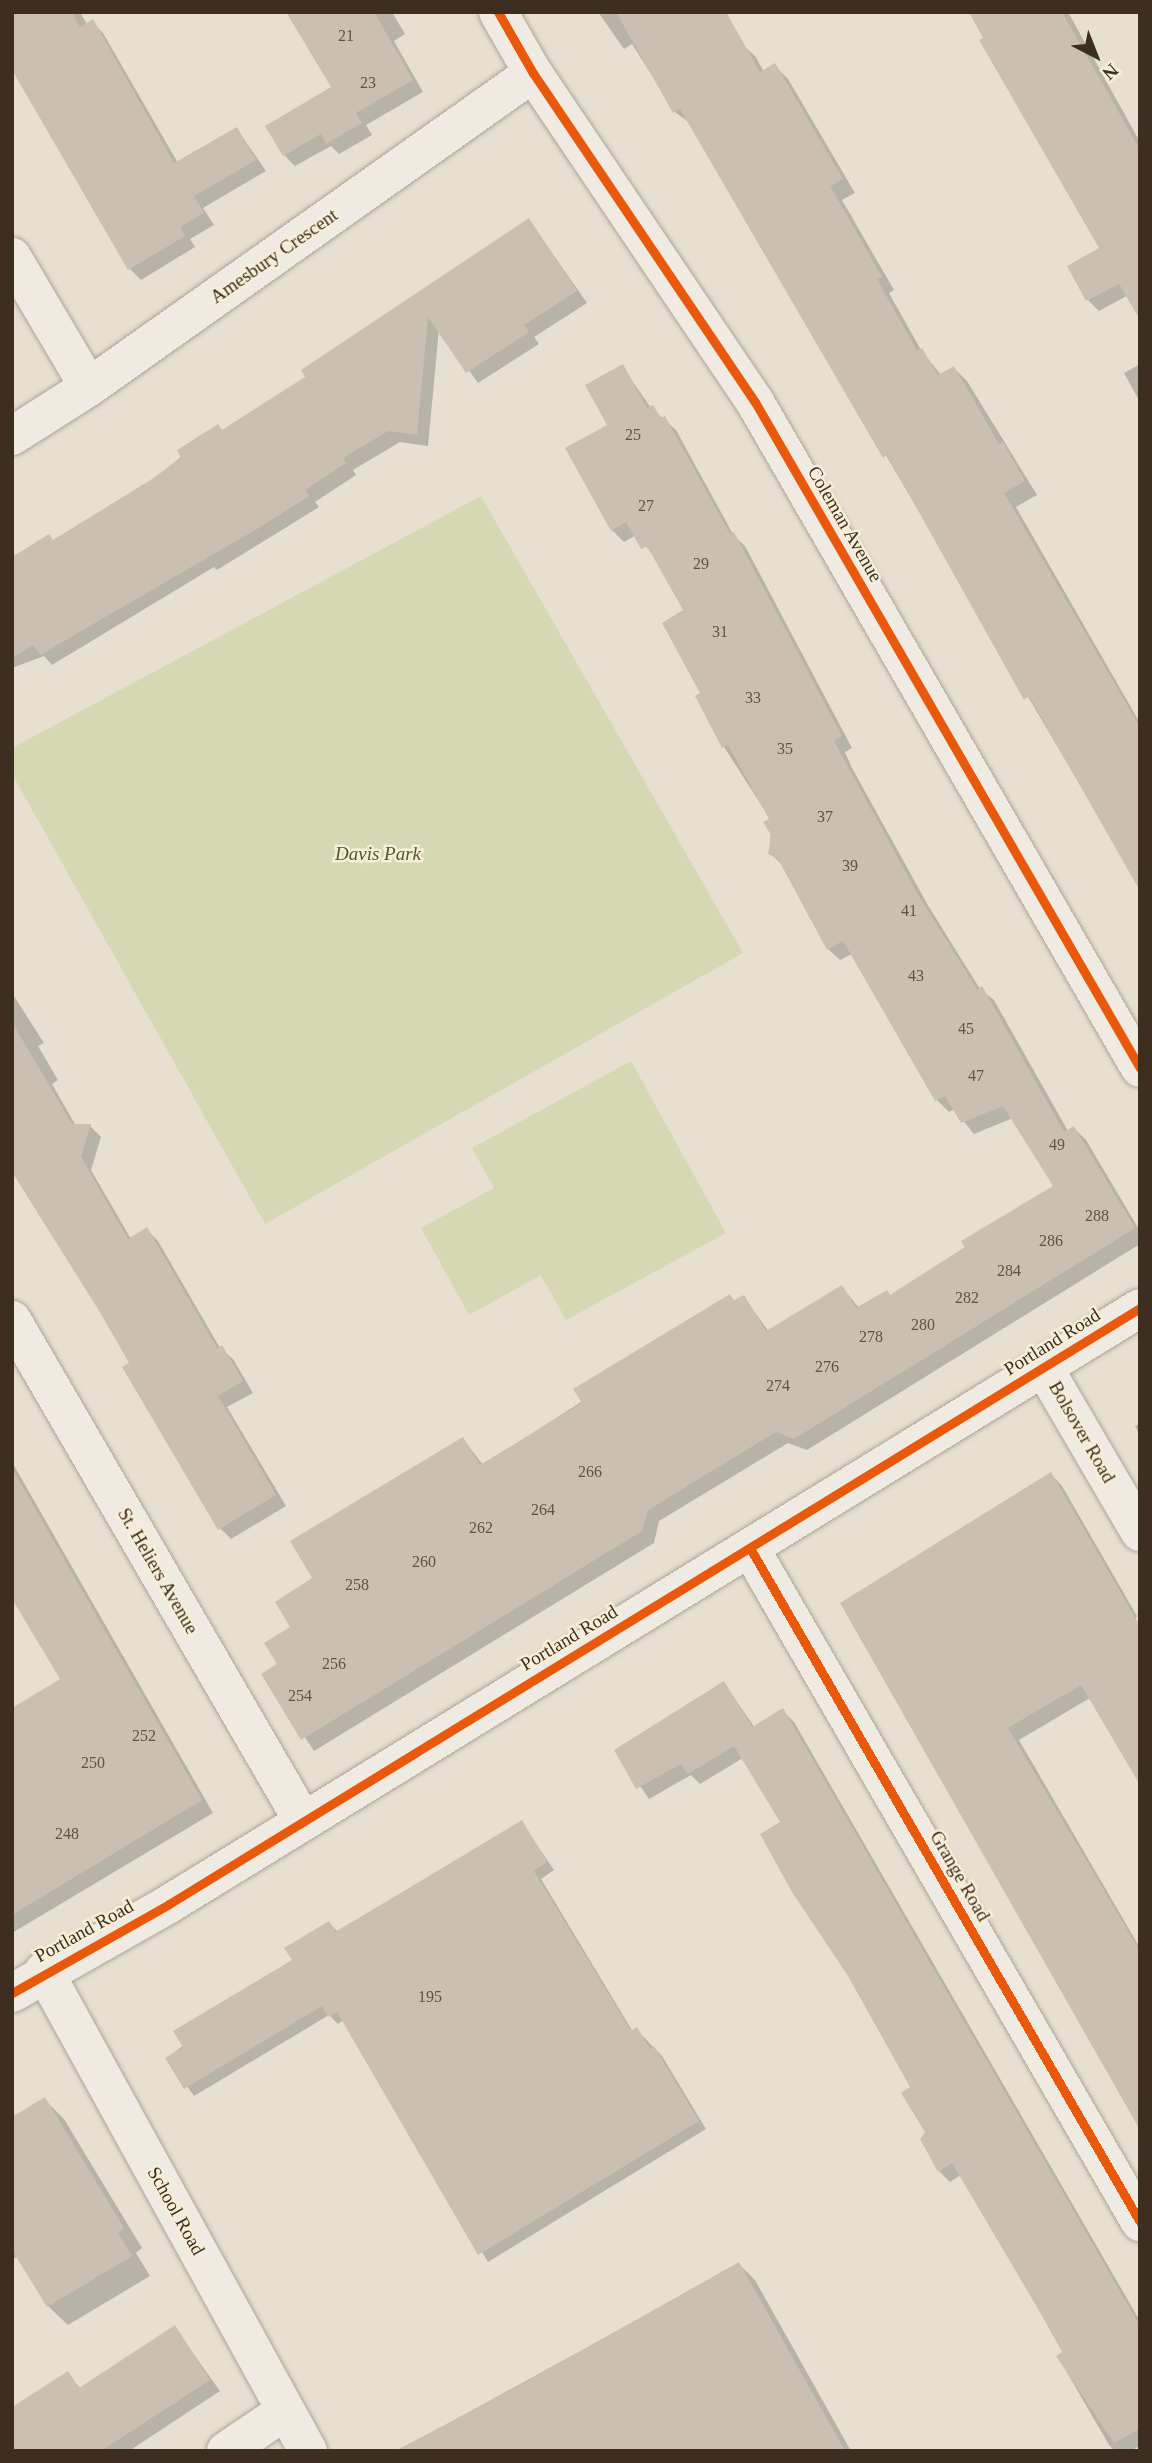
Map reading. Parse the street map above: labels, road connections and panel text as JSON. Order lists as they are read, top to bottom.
{
  "streets": {
    "street": [
      "Amesbury Crescent",
      "Coleman Avenue",
      "Portland Road",
      "Bolsover Road",
      "St. Heliers Avenue",
      "Grange Road",
      "School Road"
    ]
  },
  "crossings": [
    ["Amesbury Crescent", "Coleman Avenue"],
    ["Portland Road", "Bolsover Road"],
    ["Portland Road", "St. Heliers Avenue"],
    ["Portland Road", "Grange Road"],
    ["Portland Road", "School Road"]
  ],
  "parks": ["Davis Park"],
  "house_numbers": [
    "21",
    "23",
    "25",
    "27",
    "29",
    "31",
    "33",
    "35",
    "37",
    "39",
    "41",
    "43",
    "45",
    "47",
    "49",
    "288",
    "286",
    "284",
    "282",
    "280",
    "278",
    "276",
    "274",
    "266",
    "264",
    "262",
    "260",
    "258",
    "256",
    "254",
    "252",
    "250",
    "248",
    "195"
  ],
  "north": "bottom right"
}
